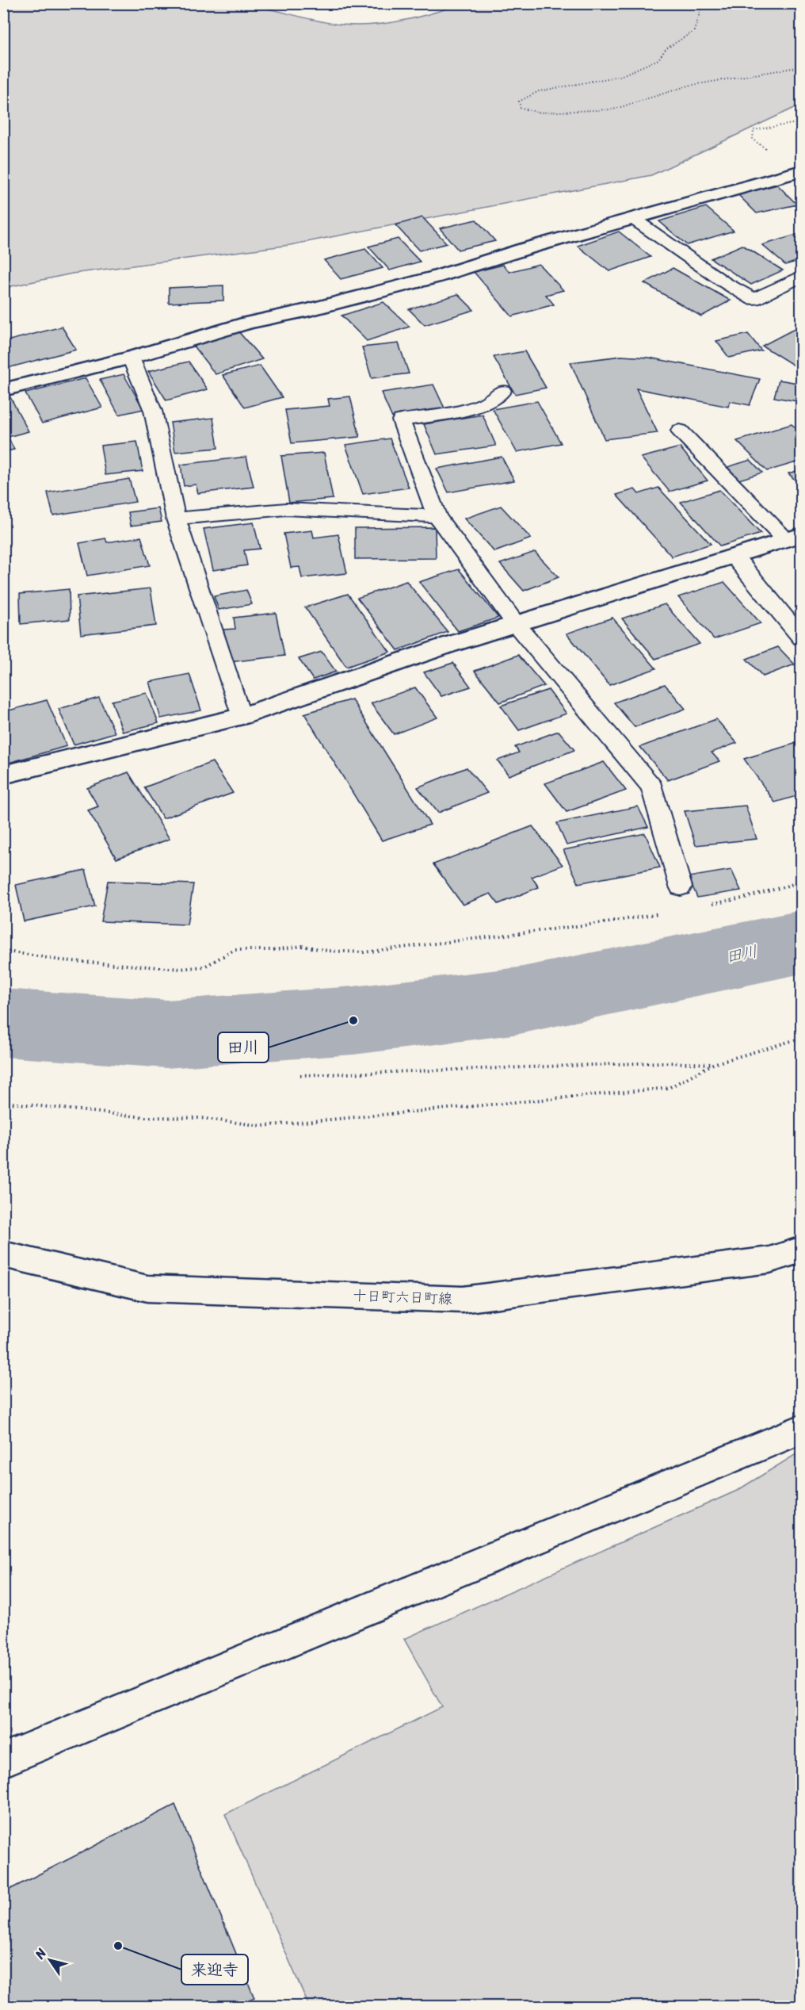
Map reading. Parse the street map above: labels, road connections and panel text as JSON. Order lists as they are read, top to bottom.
{
  "streets": {
    "street": ["十日町六日町線"]
  },
  "water": ["田川"],
  "places": ["田川", "来迎寺"],
  "north": "top left"
}
